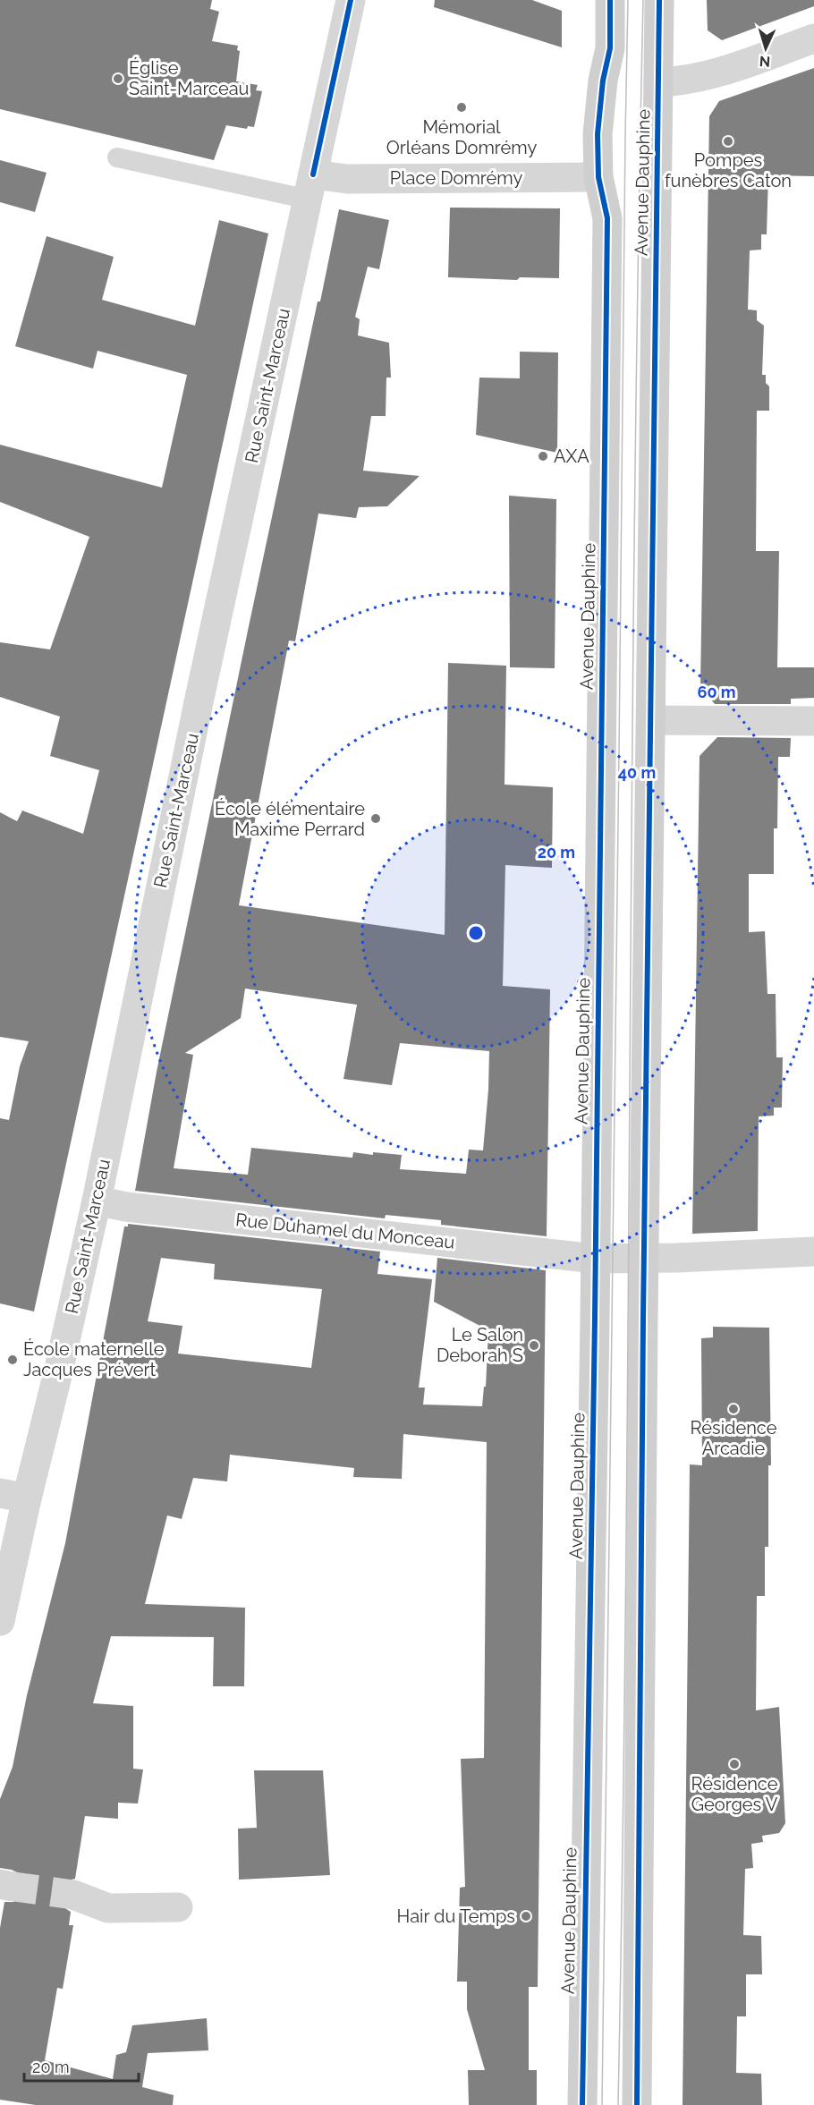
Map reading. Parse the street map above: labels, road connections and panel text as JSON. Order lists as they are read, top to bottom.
{
  "streets": {
    "main road": ["Avenue Dauphine"],
    "street": ["Place Domrémy", "Rue Saint-Marceau", "Rue Duhamel du Monceau"]
  },
  "crossings": [
    ["Place Domrémy", "Avenue Dauphine"],
    ["Place Domrémy", "Rue Saint-Marceau"],
    ["Avenue Dauphine", "Rue Duhamel du Monceau"],
    ["Rue Saint-Marceau", "Rue Duhamel du Monceau"]
  ],
  "places": [
    "Église Saint-Marceau",
    "Mémorial Orléans Domrémy",
    "Pompes funèbres Caton",
    "AXA",
    "École élémentaire Maxime Perrard",
    "Le Salon Deborah S",
    "École maternelle Jacques Prévert",
    "Résidence Arcadie",
    "Résidence Georges V",
    "Hair du Temps"
  ],
  "scale_bar": "20 m",
  "north": "bottom",
  "rings": ["60 m", "40 m", "20 m"]
}
